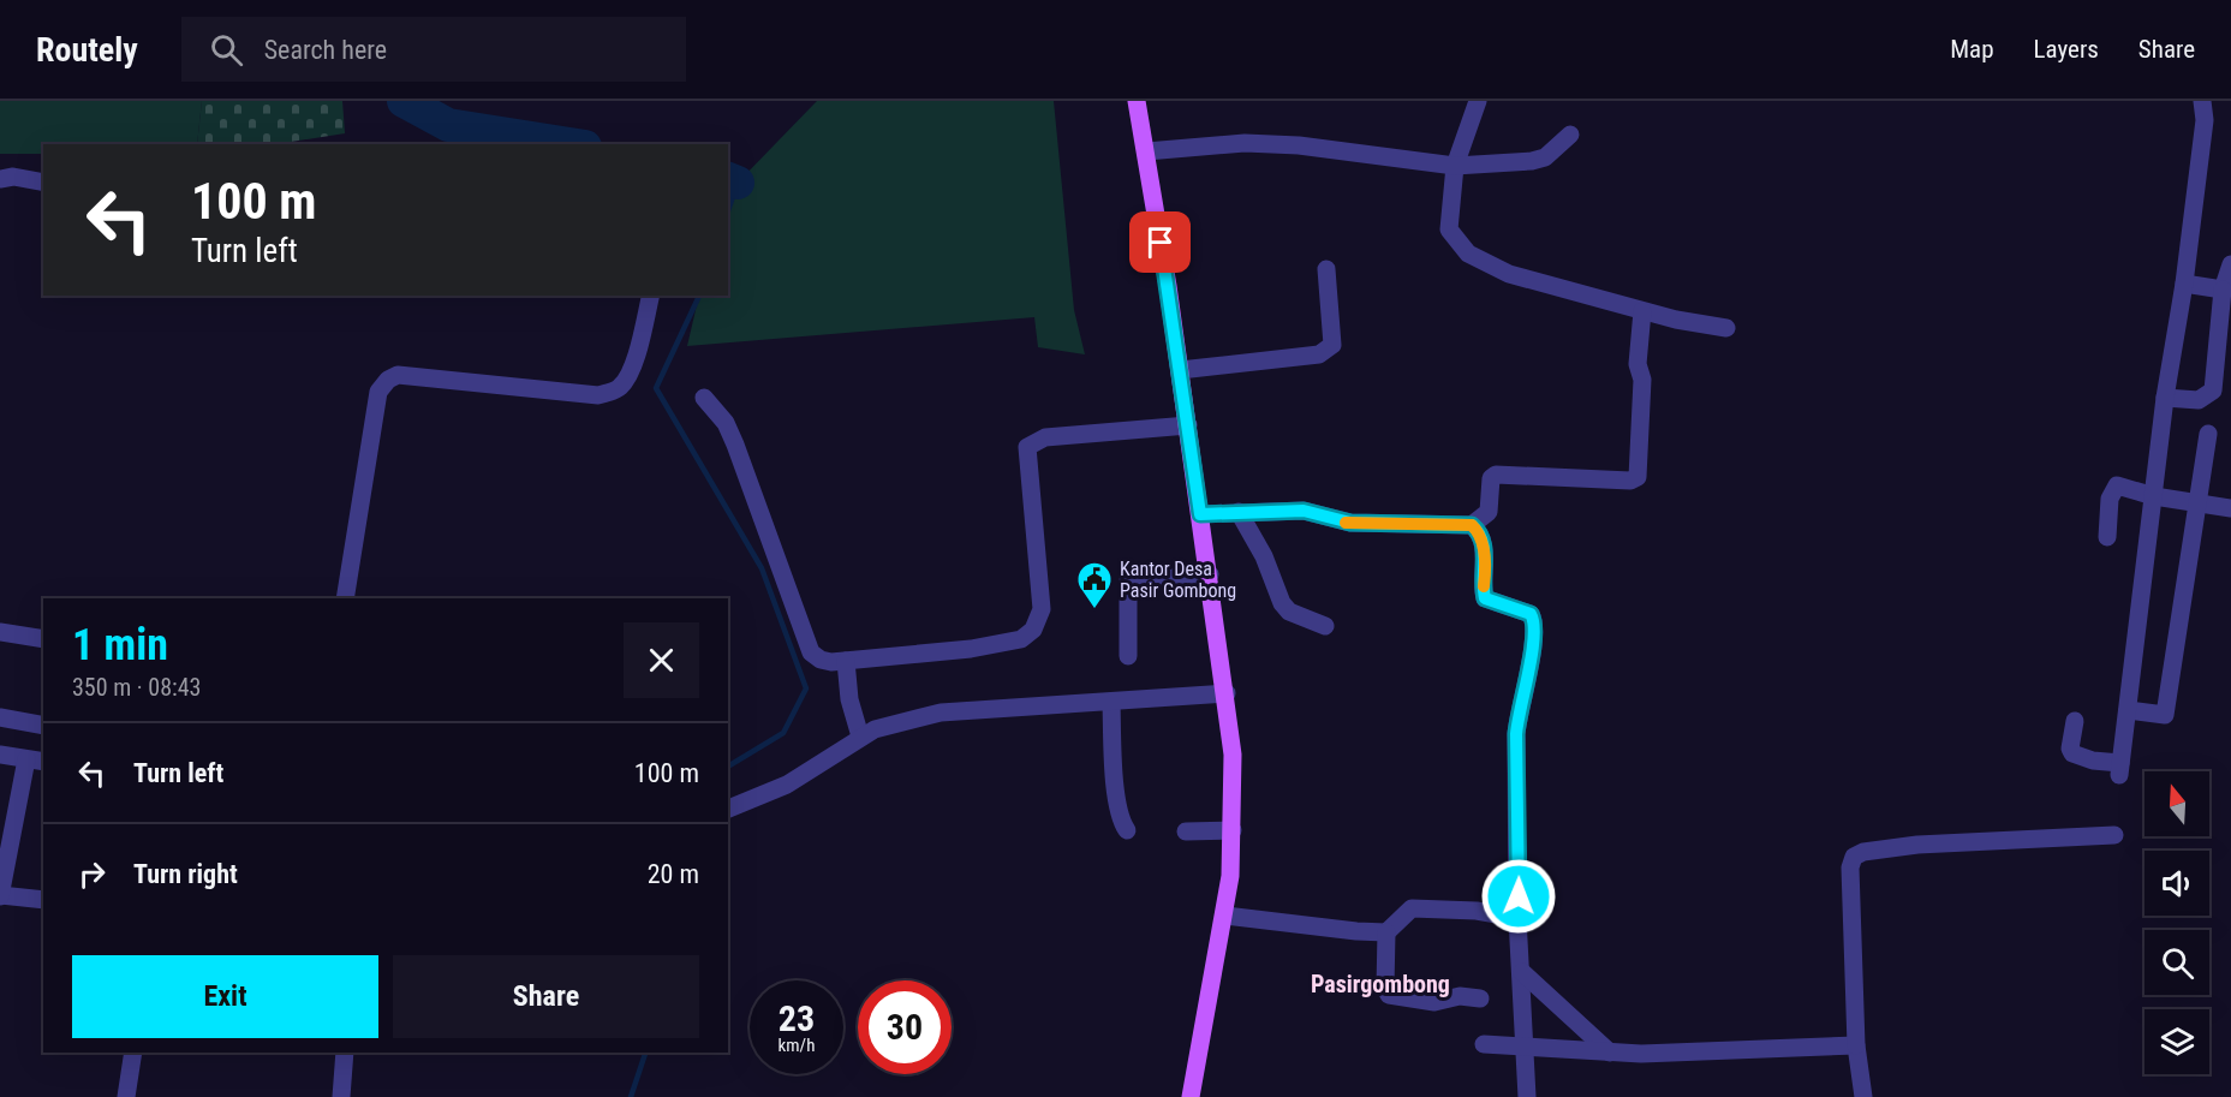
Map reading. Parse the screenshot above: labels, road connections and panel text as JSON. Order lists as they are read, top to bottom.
{
  "districts": ["Pasirgombong"],
  "places": {
    "public building": ["Kantor Desa Pasir Gombong"]
  },
  "north": "top",
  "page": {
    "header": "Routely",
    "search": "Search here",
    "nav": ["Map", "Layers", "Share"],
    "turn": ["100 m", "Turn left"],
    "heading": ["1 min", "350 m · 08:43"],
    "list": [
      {
        "name": "Turn left",
        "value": "100 m"
      },
      {
        "name": "Turn right",
        "value": "20 m"
      }
    ],
    "buttons": ["Exit", "Share"],
    "speed": "23 km/h",
    "limit": "30"
  }
}
